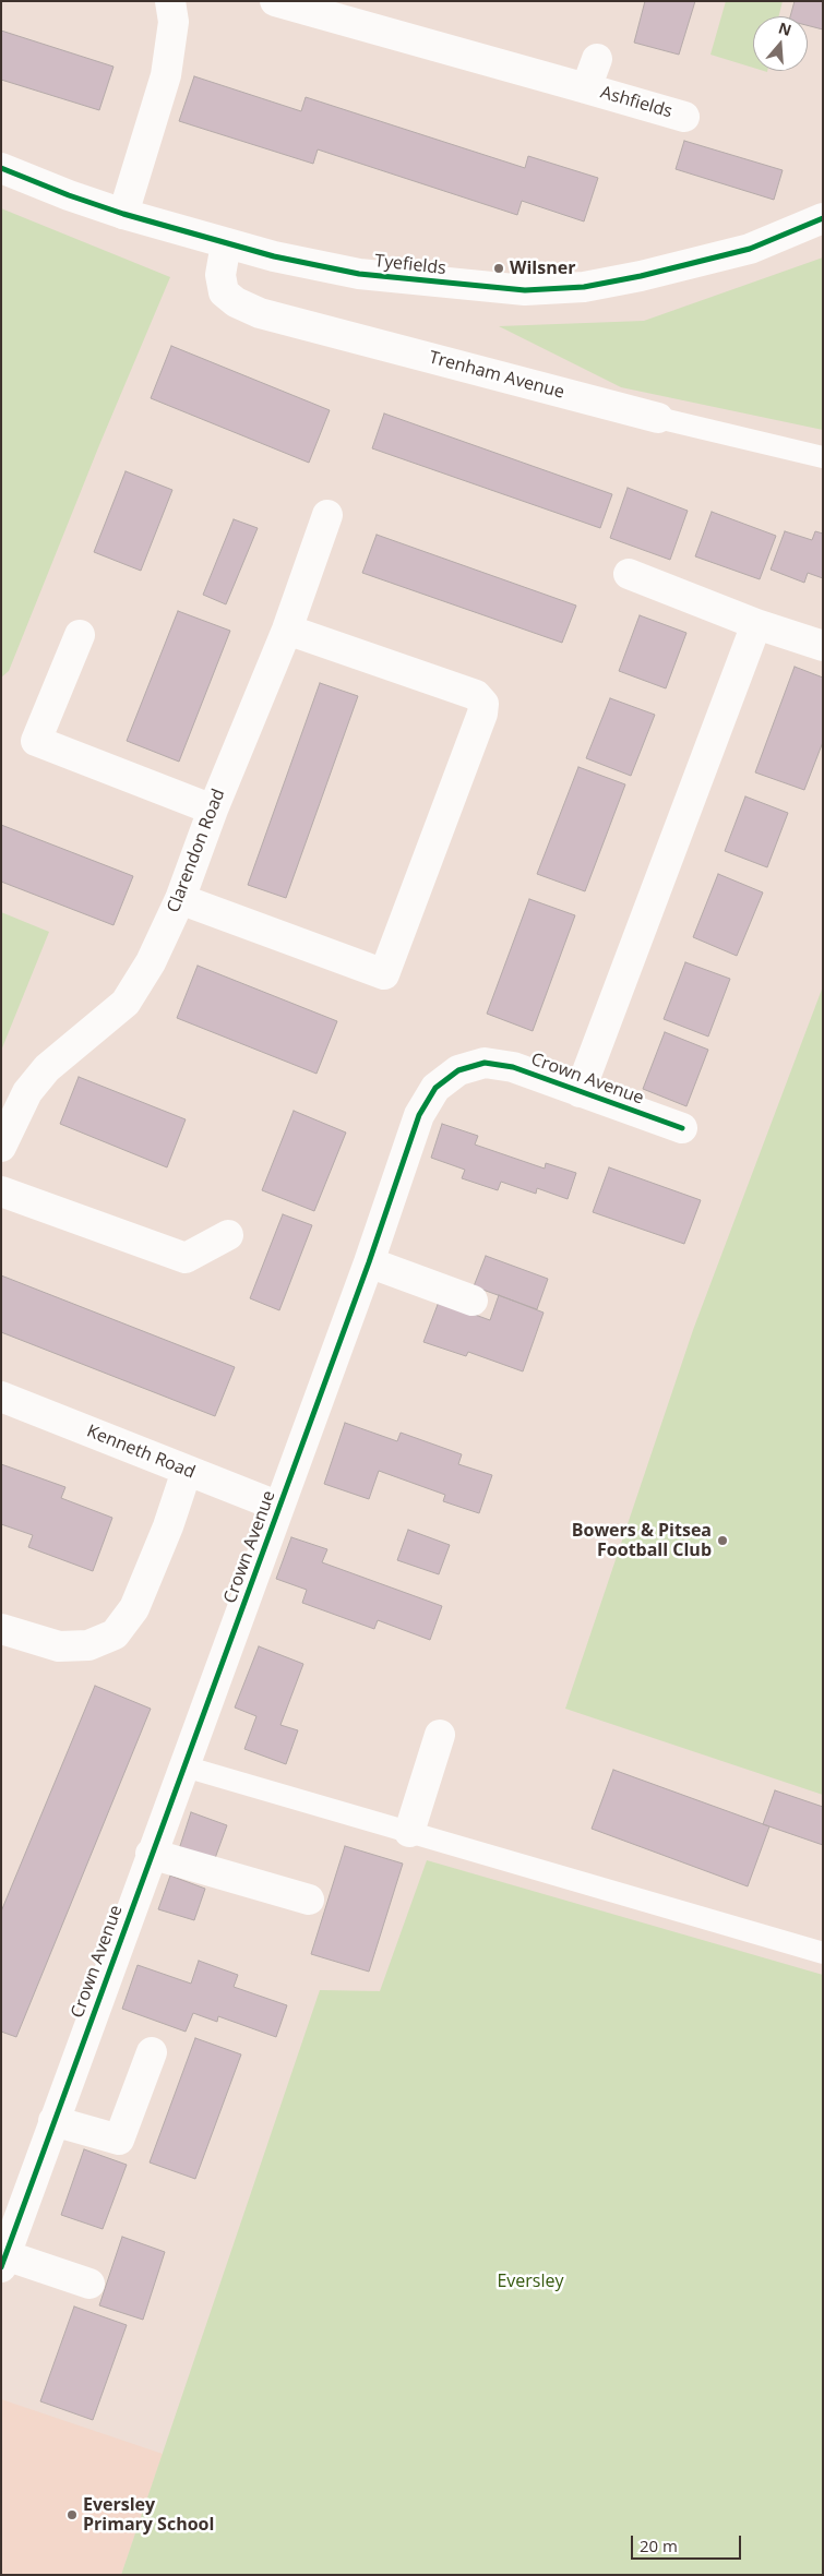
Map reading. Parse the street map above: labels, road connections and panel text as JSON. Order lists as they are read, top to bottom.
{
  "streets": {
    "street": [
      "Ashfields",
      "Tyefields",
      "Trenham Avenue",
      "Clarendon Road",
      "Crown Avenue",
      "Kenneth Road"
    ]
  },
  "crossings": [
    ["Tyefields", "Trenham Avenue"],
    ["Crown Avenue", "Kenneth Road"]
  ],
  "parks": ["Eversley"],
  "places": ["Wilsner", "Bowers & Pitsea Football Club", "Eversley Primary School"],
  "scale_bar": "20 m",
  "north": "top"
}
